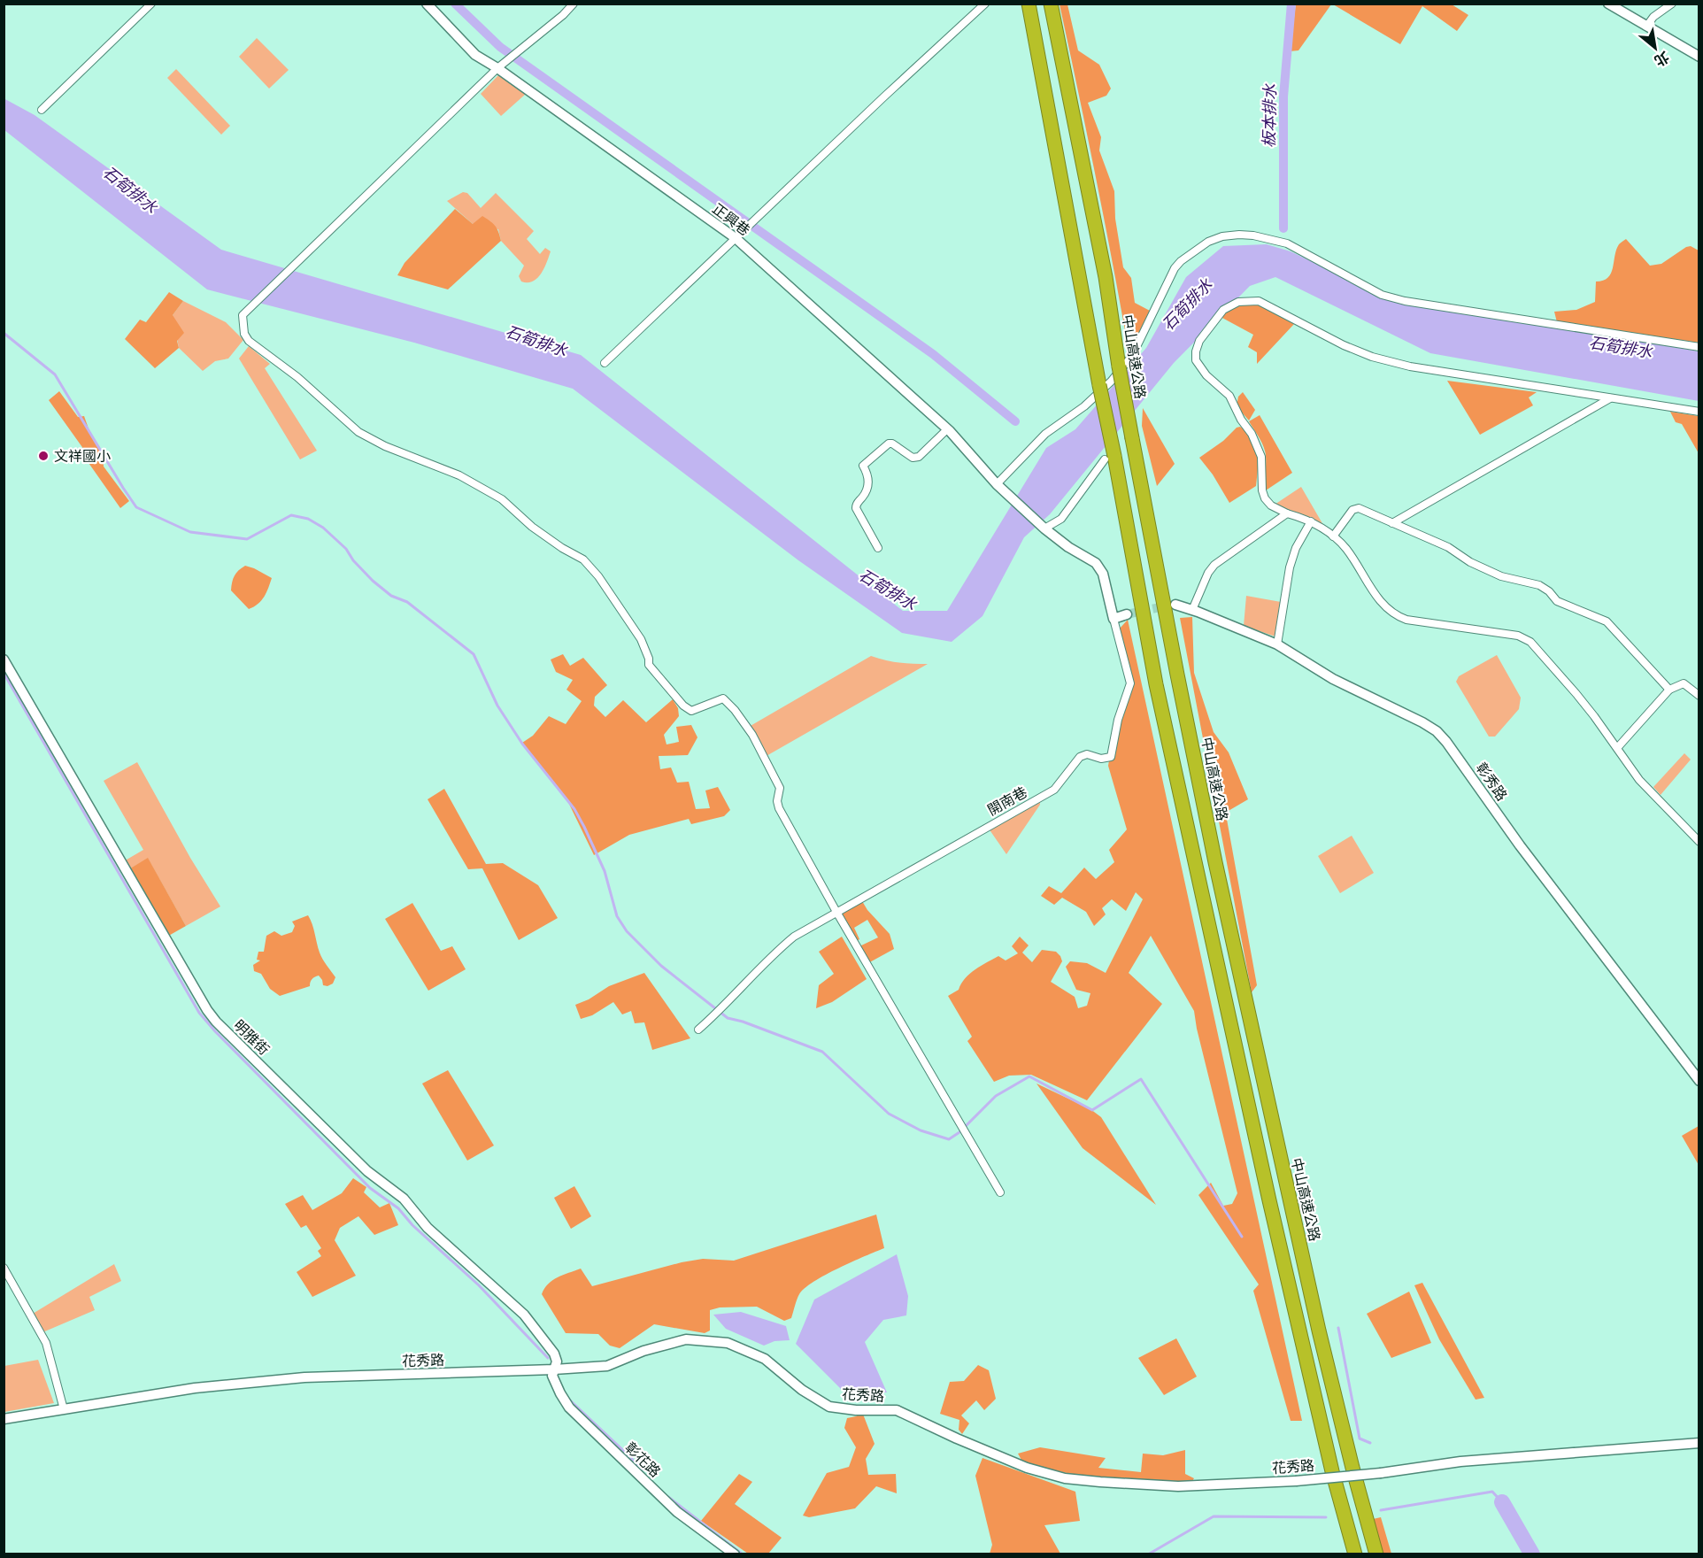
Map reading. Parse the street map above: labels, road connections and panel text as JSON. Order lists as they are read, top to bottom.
{
  "streets": {
    "highway": ["中山高速公路"],
    "street": [
      "正興巷",
      "彰秀路",
      "開南巷",
      "明雅街",
      "花秀路",
      "彰花路"
    ]
  },
  "crossings": [
    ["正興巷", "開南巷"],
    ["明雅街", "花秀路"],
    ["明雅街", "彰花路"],
    ["花秀路", "彰花路"]
  ],
  "water": ["板本排水", "石筍排水"],
  "places": ["文祥國小"],
  "north": "bottom right"
}
